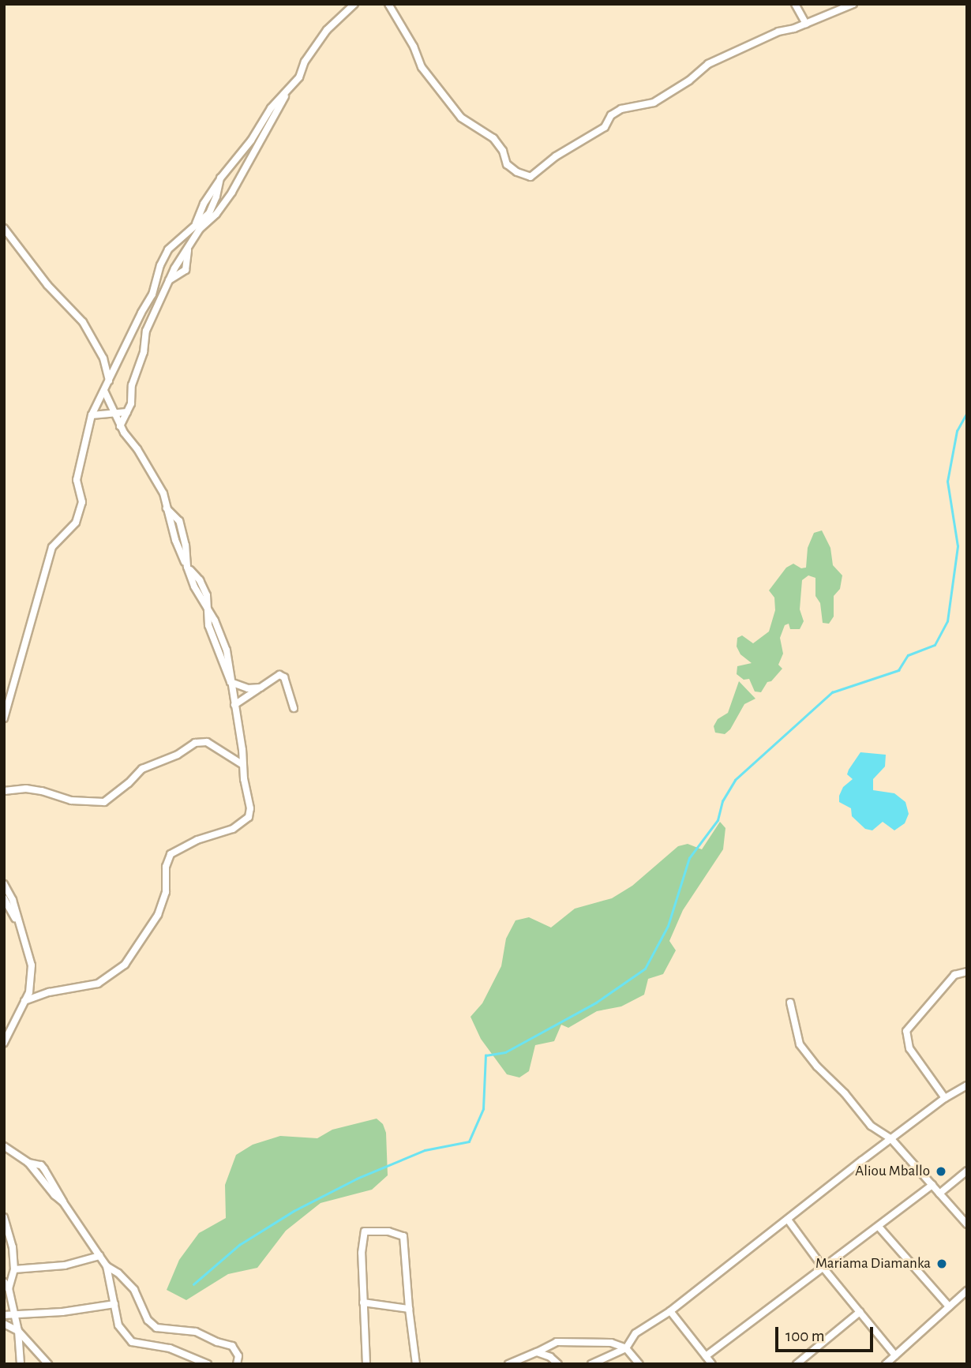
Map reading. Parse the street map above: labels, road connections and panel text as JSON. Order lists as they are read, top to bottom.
{
  "places": ["Aliou Mballo", "Mariama Diamanka"],
  "scale_bar": "100 m"
}
